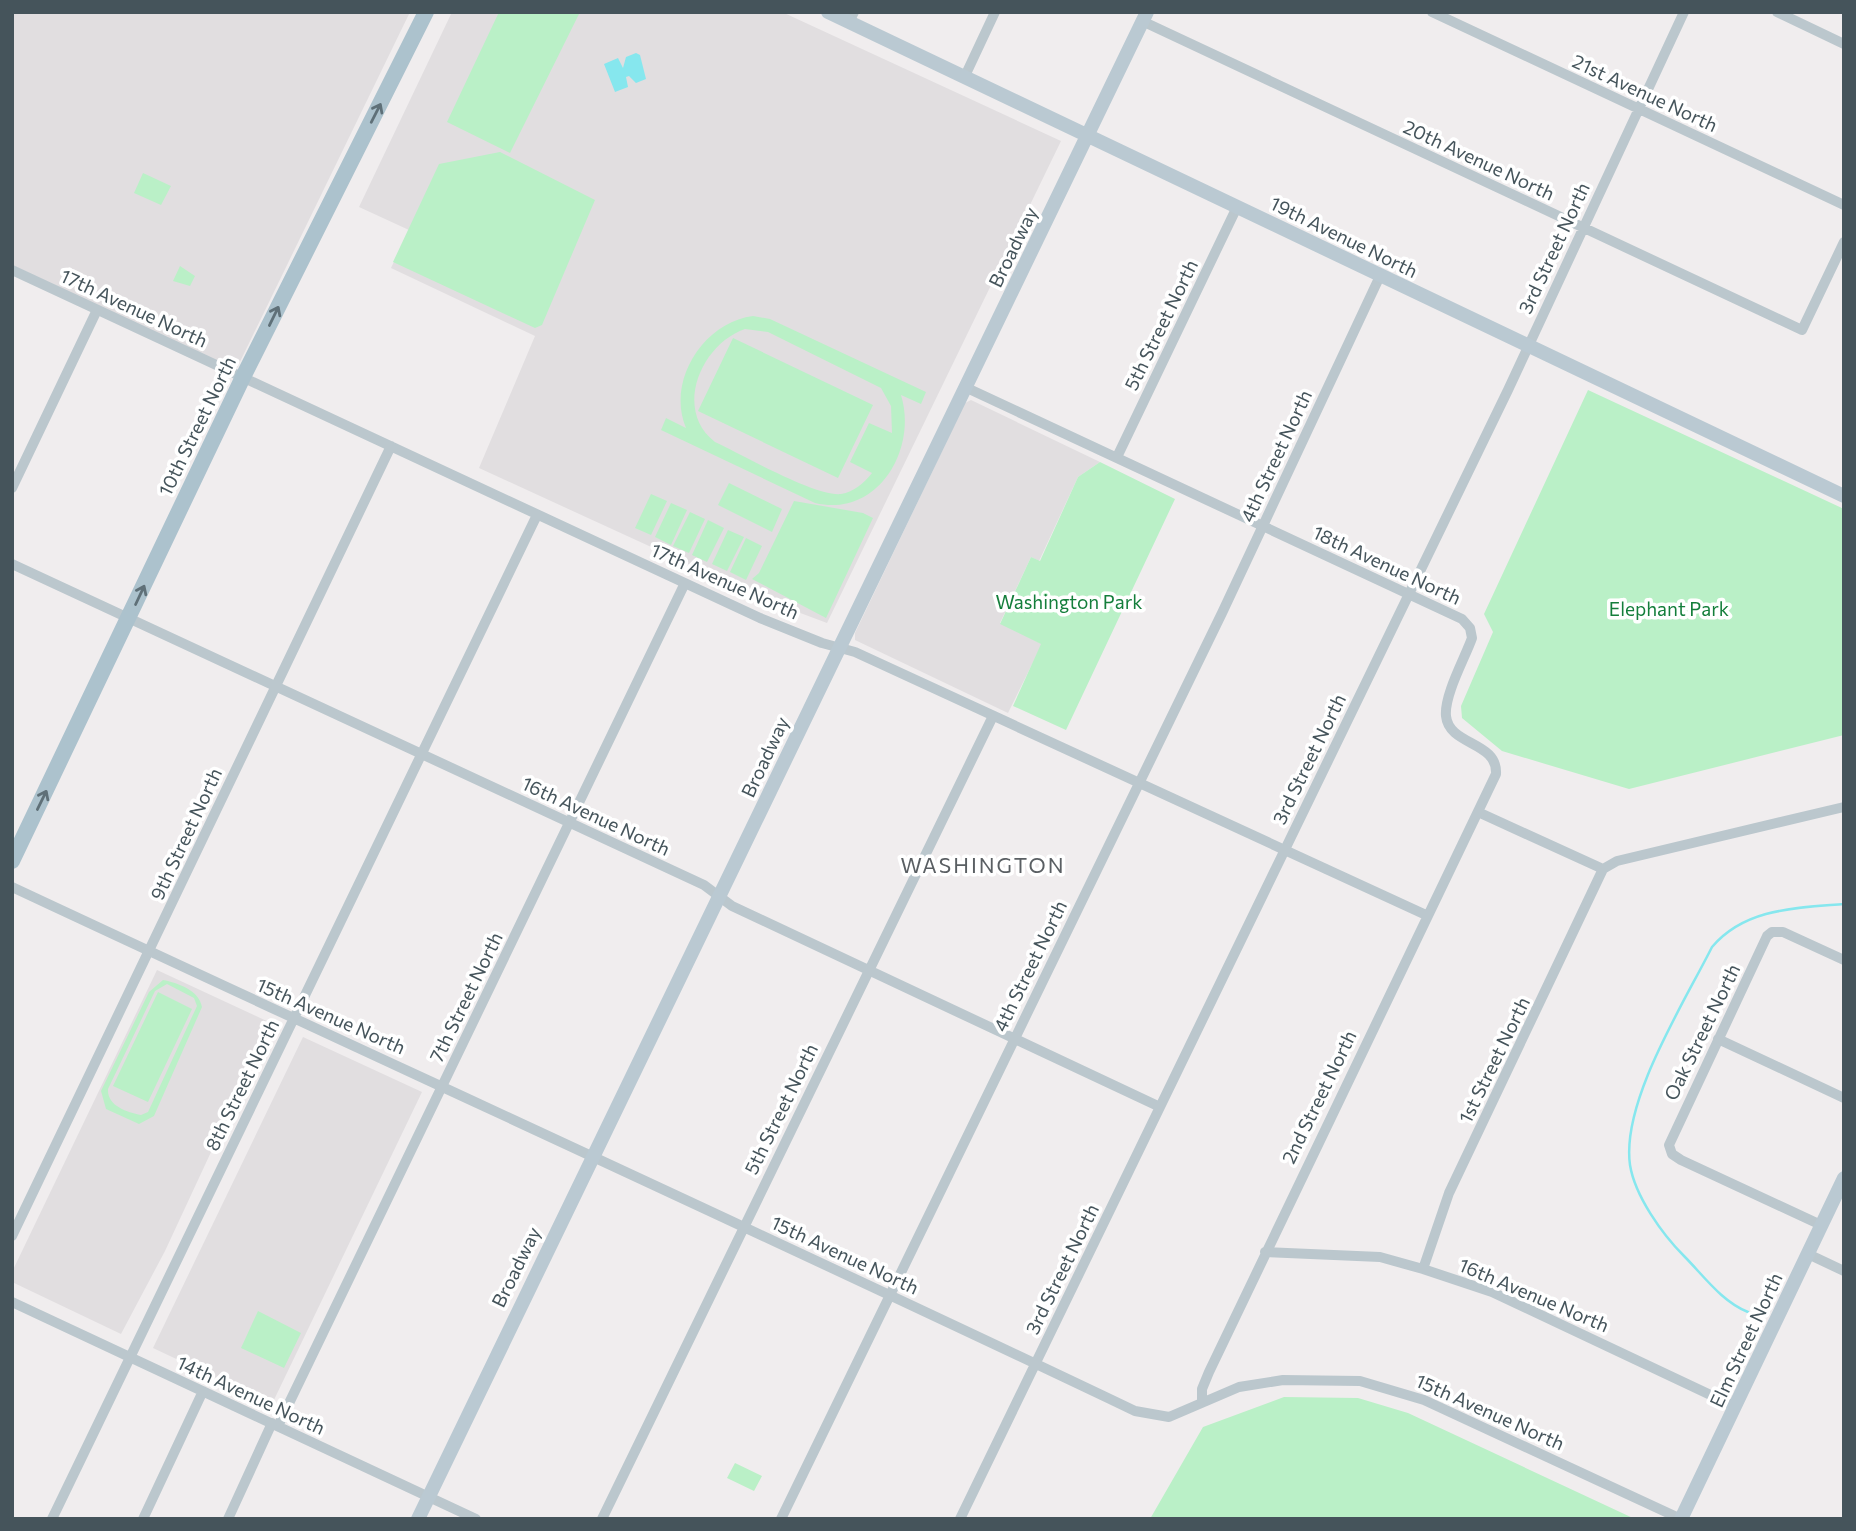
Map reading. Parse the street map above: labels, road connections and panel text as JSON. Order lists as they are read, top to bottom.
{
  "streets": {
    "main road": ["10th Street North"],
    "street": [
      "21st Avenue North",
      "20th Avenue North",
      "19th Avenue North",
      "Broadway",
      "3rd Street North",
      "17th Avenue North",
      "5th Street North",
      "4th Street North",
      "18th Avenue North",
      "16th Avenue North",
      "9th Street North",
      "7th Street North",
      "15th Avenue North",
      "Oak Street North",
      "1st Street North",
      "8th Street North",
      "2nd Street North",
      "Elm Street North",
      "14th Avenue North"
    ]
  },
  "crossings": [
    ["21st Avenue North", "3rd Street North"],
    ["20th Avenue North", "Broadway"],
    ["20th Avenue North", "3rd Street North"],
    ["19th Avenue North", "Broadway"],
    ["19th Avenue North", "3rd Street North"],
    ["19th Avenue North", "5th Street North"],
    ["19th Avenue North", "4th Street North"],
    ["Broadway", "17th Avenue North"],
    ["Broadway", "18th Avenue North"],
    ["Broadway", "16th Avenue North"],
    ["Broadway", "15th Avenue North"],
    ["Broadway", "14th Avenue North"],
    ["3rd Street North", "17th Avenue North"],
    ["3rd Street North", "18th Avenue North"],
    ["3rd Street North", "16th Avenue North"],
    ["3rd Street North", "15th Avenue North"],
    ["17th Avenue North", "5th Street North"],
    ["17th Avenue North", "10th Street North"],
    ["17th Avenue North", "4th Street North"],
    ["17th Avenue North", "9th Street North"],
    ["17th Avenue North", "7th Street North"],
    ["17th Avenue North", "8th Street North"],
    ["17th Avenue North", "2nd Street North"],
    ["5th Street North", "18th Avenue North"],
    ["5th Street North", "16th Avenue North"],
    ["5th Street North", "15th Avenue North"],
    ["10th Street North", "16th Avenue North"],
    ["4th Street North", "18th Avenue North"],
    ["4th Street North", "16th Avenue North"],
    ["4th Street North", "15th Avenue North"],
    ["18th Avenue North", "2nd Street North"],
    ["16th Avenue North", "9th Street North"],
    ["16th Avenue North", "7th Street North"],
    ["16th Avenue North", "1st Street North"],
    ["16th Avenue North", "8th Street North"],
    ["16th Avenue North", "2nd Street North"],
    ["16th Avenue North", "Elm Street North"],
    ["9th Street North", "15th Avenue North"],
    ["7th Street North", "15th Avenue North"],
    ["7th Street North", "14th Avenue North"],
    ["15th Avenue North", "8th Street North"],
    ["15th Avenue North", "2nd Street North"],
    ["15th Avenue North", "Elm Street North"],
    ["Oak Street North", "Elm Street North"],
    ["8th Street North", "14th Avenue North"]
  ],
  "one_way": ["10th Street North"],
  "districts": ["WASHINGTON"],
  "parks": ["Washington Park", "Elephant Park"]
}
